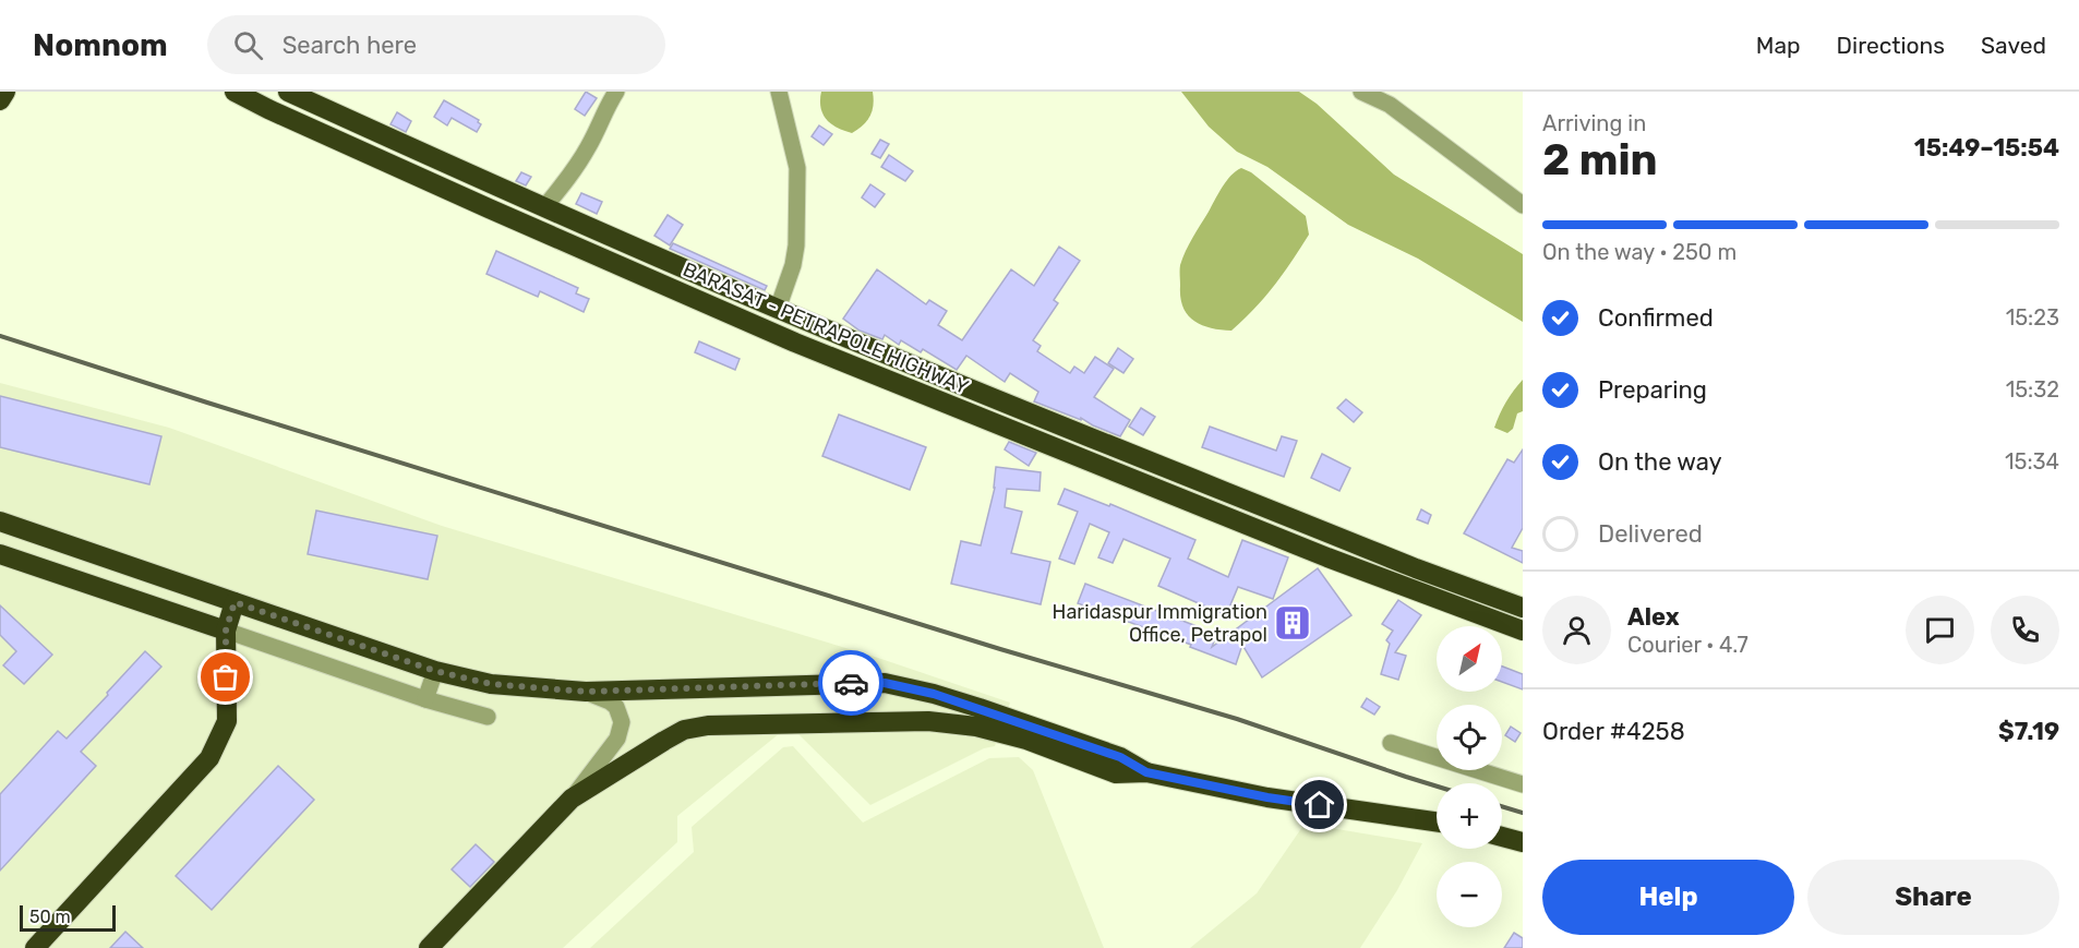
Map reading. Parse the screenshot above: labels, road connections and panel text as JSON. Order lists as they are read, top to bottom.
{
  "streets": {
    "highway": ["BARASAT - PETRAPOLE HIGHWAY"]
  },
  "places": {
    "building": ["Haridaspur Immigration Office, Petrapol"]
  },
  "scale_bar": "50 m",
  "north": "top right",
  "page": {
    "header": "Nomnom",
    "search": "Search here",
    "nav": ["Map", "Directions", "Saved"],
    "heading": ["2 min", "Arriving in", "15:49–15:54"],
    "panel": [
      "Alex",
      "Courier · 4.7",
      "Order #4258",
      "$7.19"
    ],
    "bar": "On the way · 250 m",
    "list": [
      ["Confirmed", "15:23"],
      ["Preparing", "15:32"],
      ["On the way", "15:34"],
      "Delivered"
    ],
    "map_buttons": ["+", "−"],
    "buttons": ["Help", "Share"],
    "scale": "50 m"
  }
}
